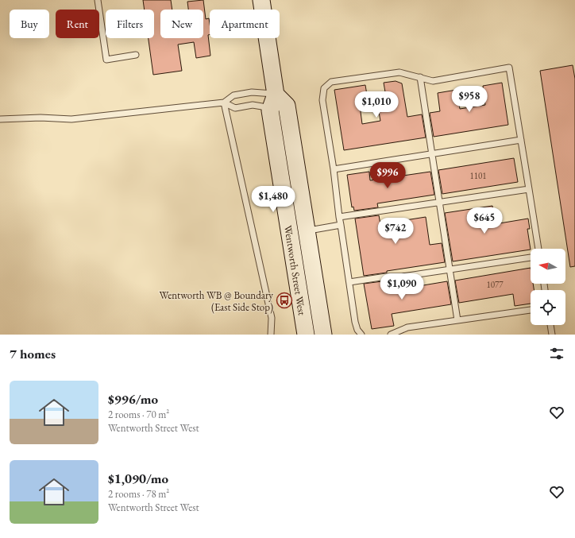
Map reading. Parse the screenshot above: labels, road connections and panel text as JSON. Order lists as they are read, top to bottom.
{
  "streets": {
    "main road": ["Wentworth Street West"]
  },
  "places": {
    "bus stop": ["Wentworth WB @ Boundary (East Side Stop)"]
  },
  "house_numbers": ["1101", "1077"],
  "north": "left",
  "page": {
    "chip": [
      "Buy",
      "Rent",
      "Filters",
      "New",
      "Apartment"
    ],
    "price": [
      "$958",
      "$1,010",
      "$996",
      "$1,480",
      "$645",
      "$742",
      "$1,090"
    ],
    "heading": "7 homes",
    "list": [
      {
        "name": "$996/mo",
        "note": "2 rooms · 70 m² · Wentworth Street West"
      },
      {
        "name": "$1,090/mo",
        "note": "2 rooms · 78 m² · Wentworth Street West"
      }
    ]
  }
}
